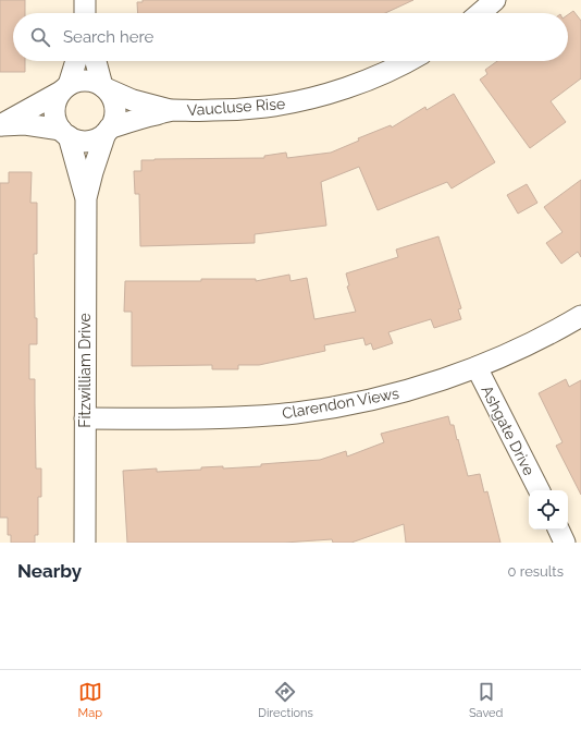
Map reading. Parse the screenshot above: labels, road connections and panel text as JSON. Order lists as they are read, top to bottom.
{
  "streets": {
    "street": [
      "Vaucluse Rise",
      "Fitzwilliam Drive",
      "Clarendon Views",
      "Ashgate Drive"
    ]
  },
  "crossings": [
    ["Vaucluse Rise", "Fitzwilliam Drive"],
    ["Fitzwilliam Drive", "Clarendon Views"],
    ["Clarendon Views", "Ashgate Drive"]
  ],
  "page": {
    "search": "Search here",
    "heading": ["Nearby", "0 results"],
    "nav": ["Map", "Directions", "Saved"]
  }
}
